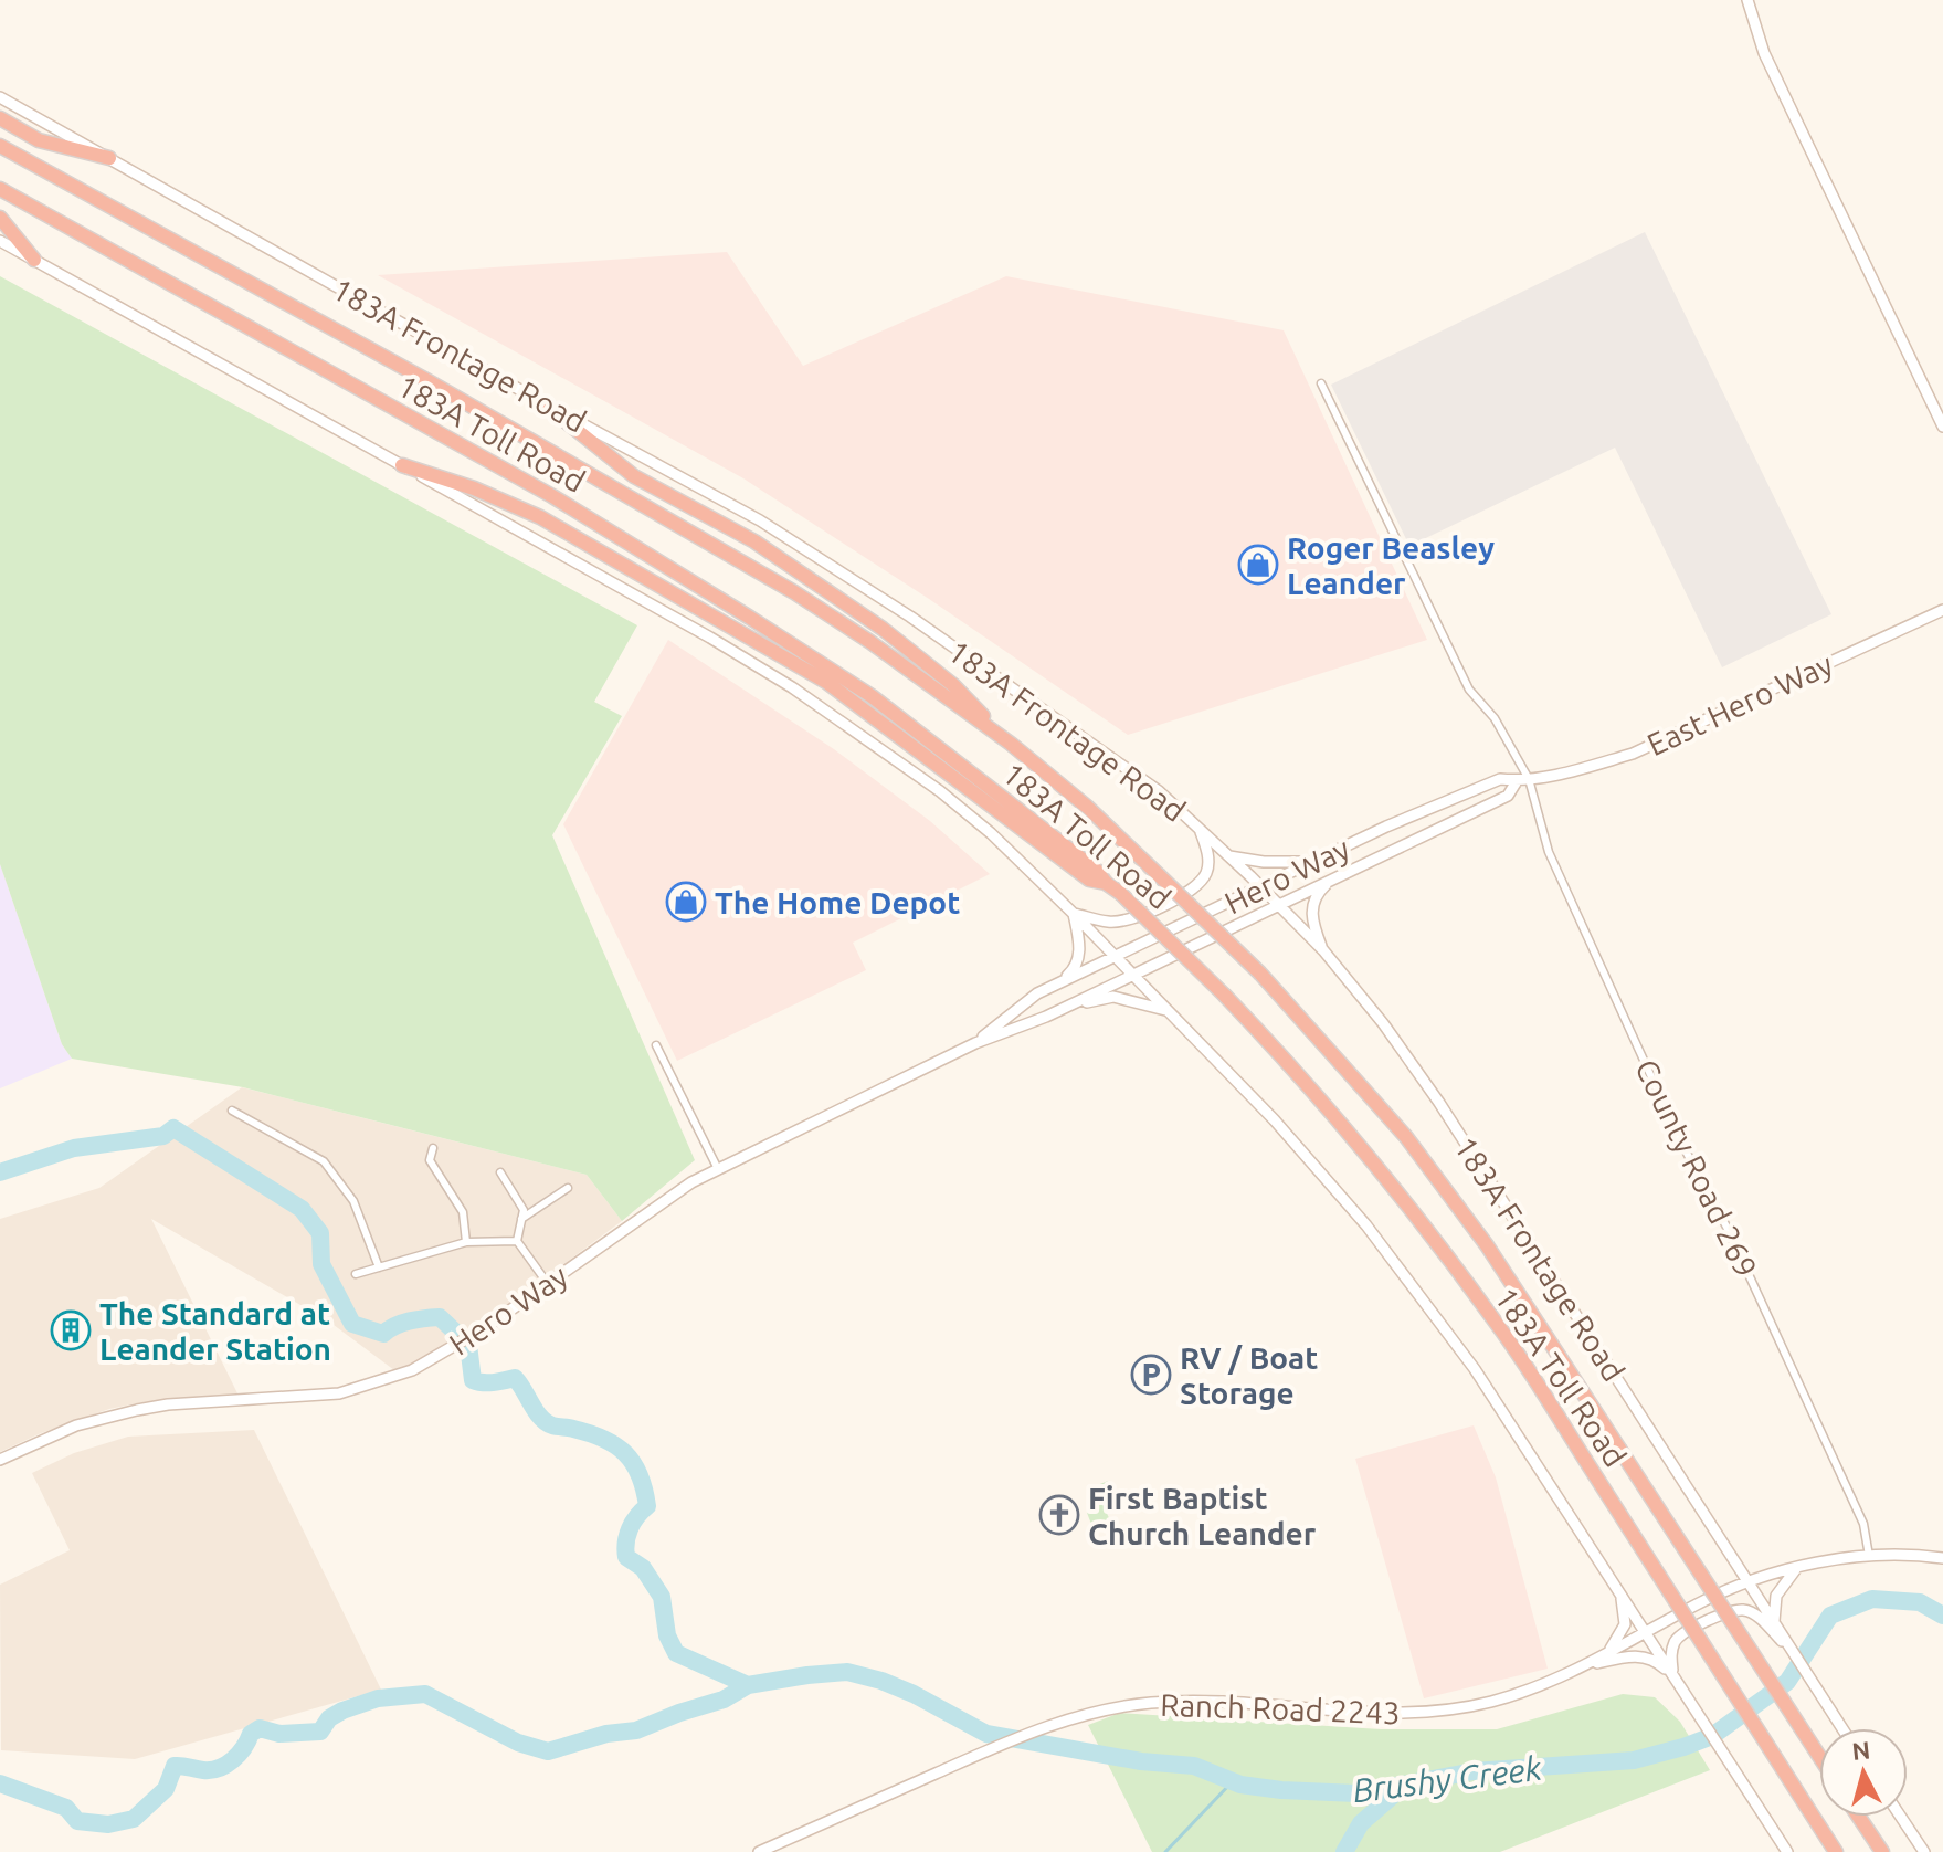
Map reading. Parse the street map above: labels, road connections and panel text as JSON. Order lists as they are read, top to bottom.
{
  "streets": {
    "highway": ["183A Toll Road"],
    "main road": [
      "183A Frontage Road",
      "East Hero Way",
      "Hero Way",
      "Ranch Road 2243"
    ],
    "street": ["County Road 269"]
  },
  "crossings": [
    ["183A Frontage Road", "Hero Way"],
    ["183A Frontage Road", "Ranch Road 2243"],
    ["East Hero Way", "Hero Way"],
    ["East Hero Way", "County Road 269"],
    ["Hero Way", "County Road 269"],
    ["County Road 269", "Ranch Road 2243"]
  ],
  "water": ["Brushy Creek"],
  "places": {
    "shop": ["Roger Beasley Leander", "The Home Depot"],
    "building": ["The Standard at Leander Station"],
    "parking": ["RV / Boat Storage"],
    "church": ["First Baptist Church Leander"]
  },
  "north": "top"
}
